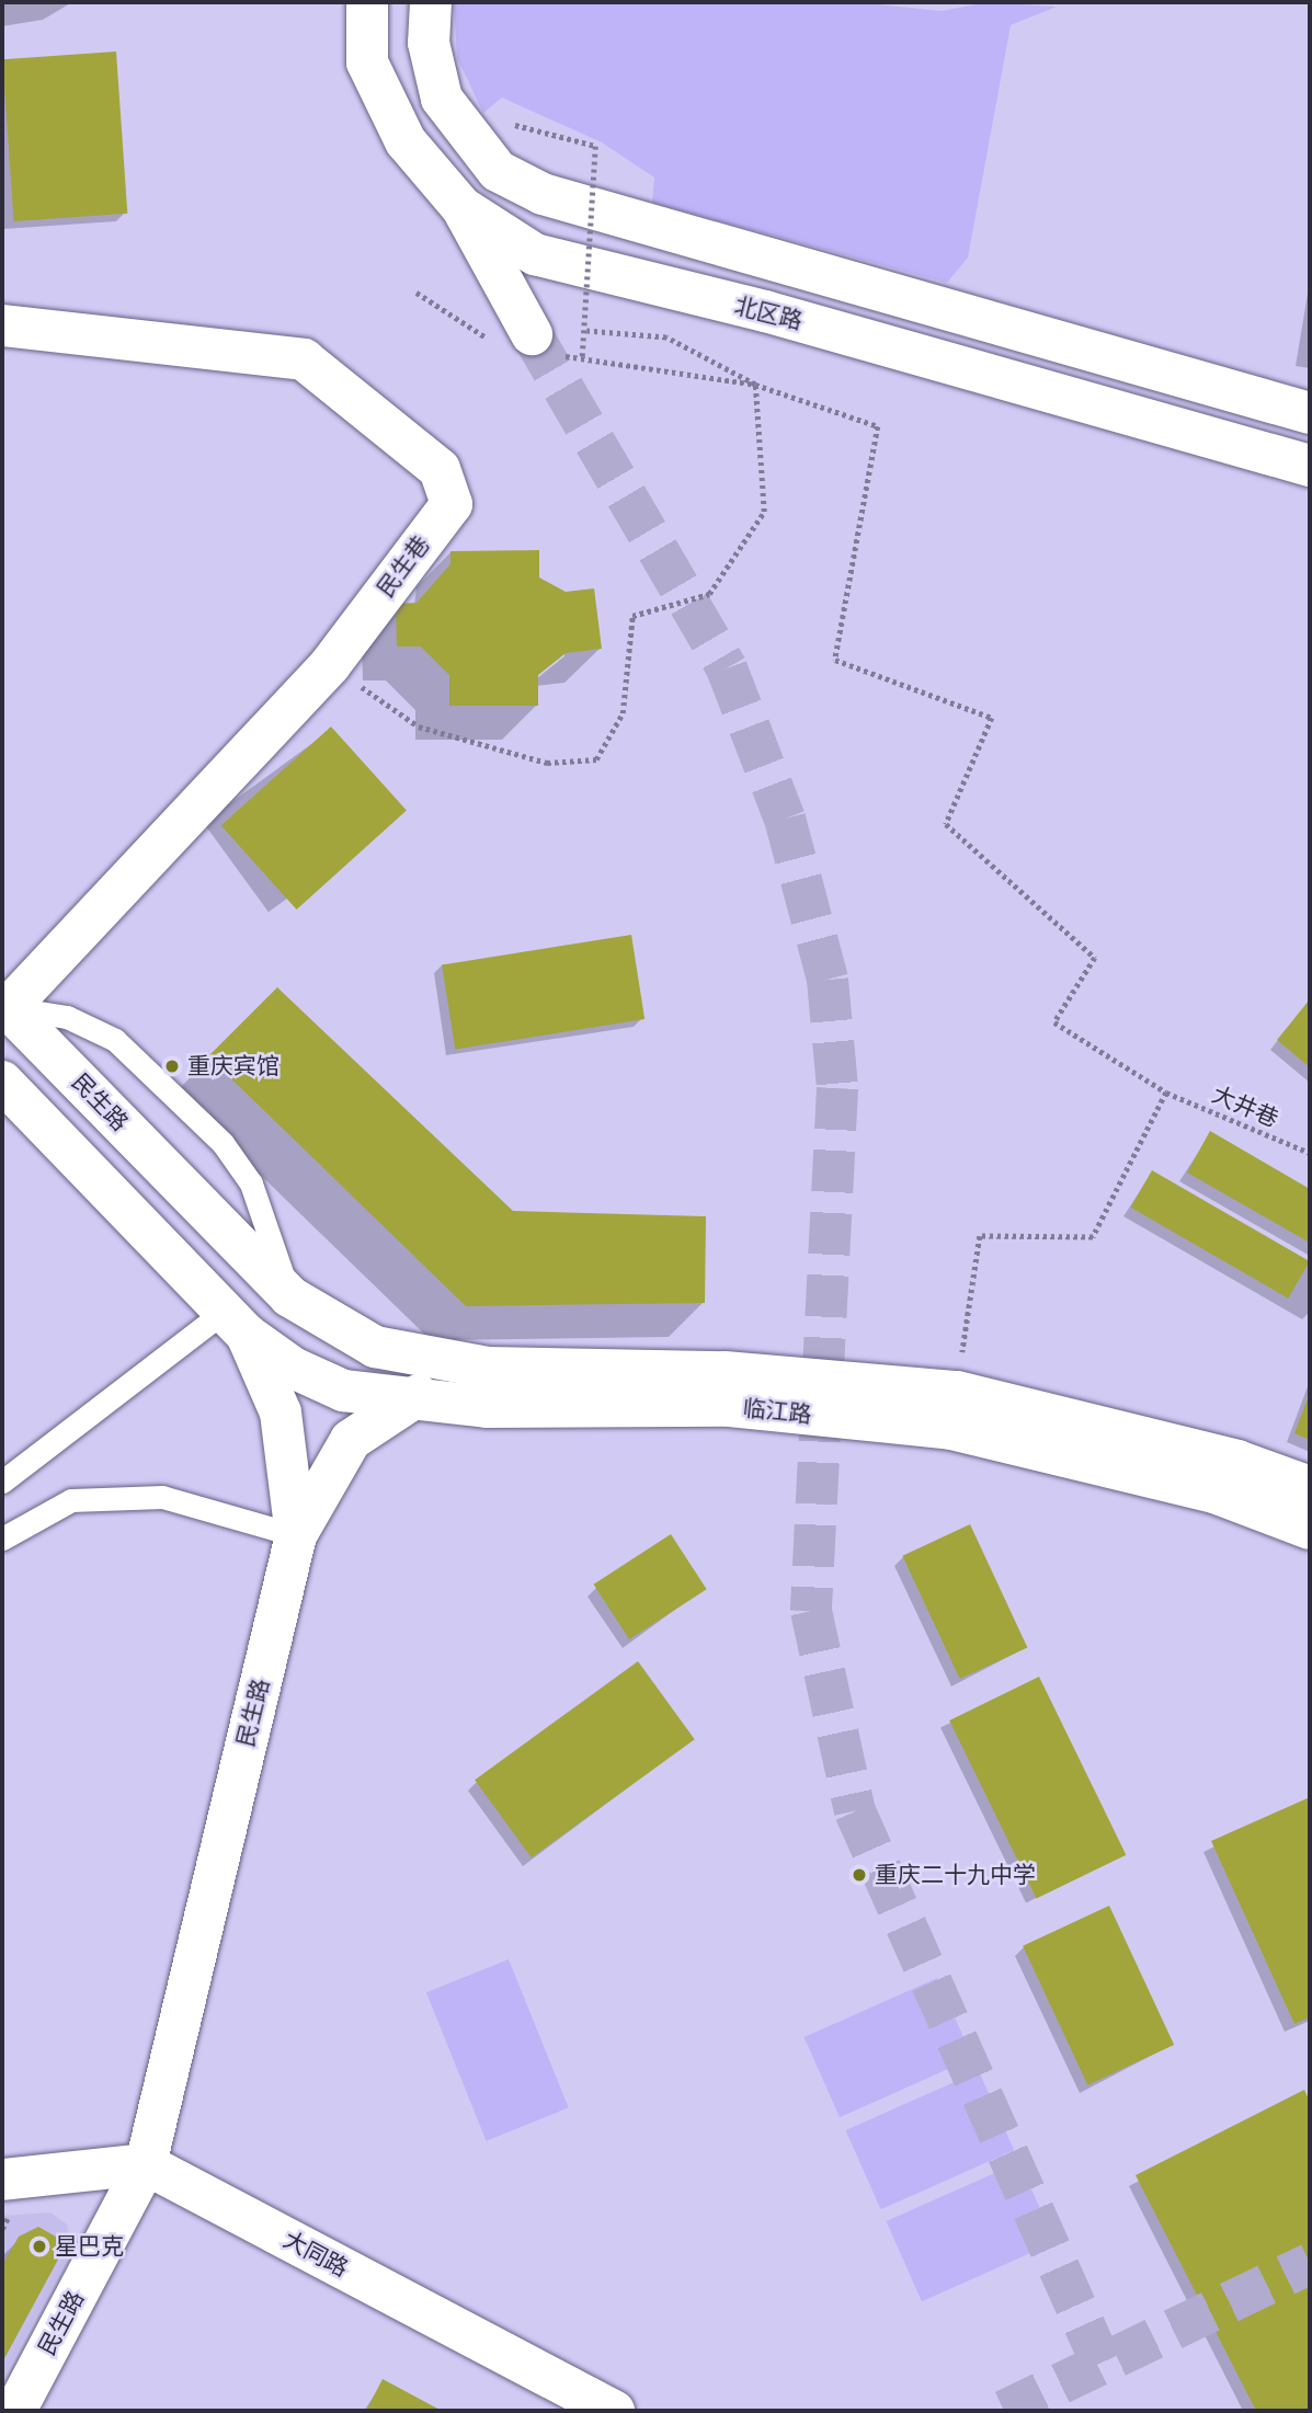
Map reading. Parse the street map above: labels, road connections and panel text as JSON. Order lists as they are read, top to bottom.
{
  "streets": {
    "main road": [
      "北区路",
      "民生巷",
      "民生路",
      "临江路",
      "大同路"
    ],
    "path": ["大井巷"]
  },
  "crossings": [
    ["民生巷", "民生路"],
    ["民生路", "临江路"],
    ["民生路", "大同路"]
  ],
  "places": ["重庆宾馆", "重庆二十九中学", "星巴克"]
}
